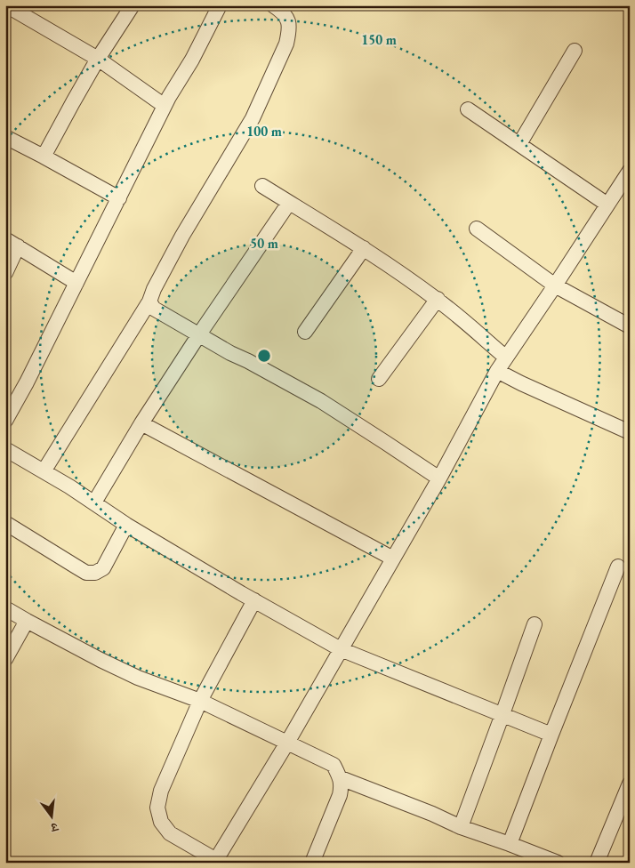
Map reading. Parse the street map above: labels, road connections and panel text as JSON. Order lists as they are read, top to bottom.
{
  "north": "bottom",
  "rings": ["150 m", "100 m", "50 m"]
}
